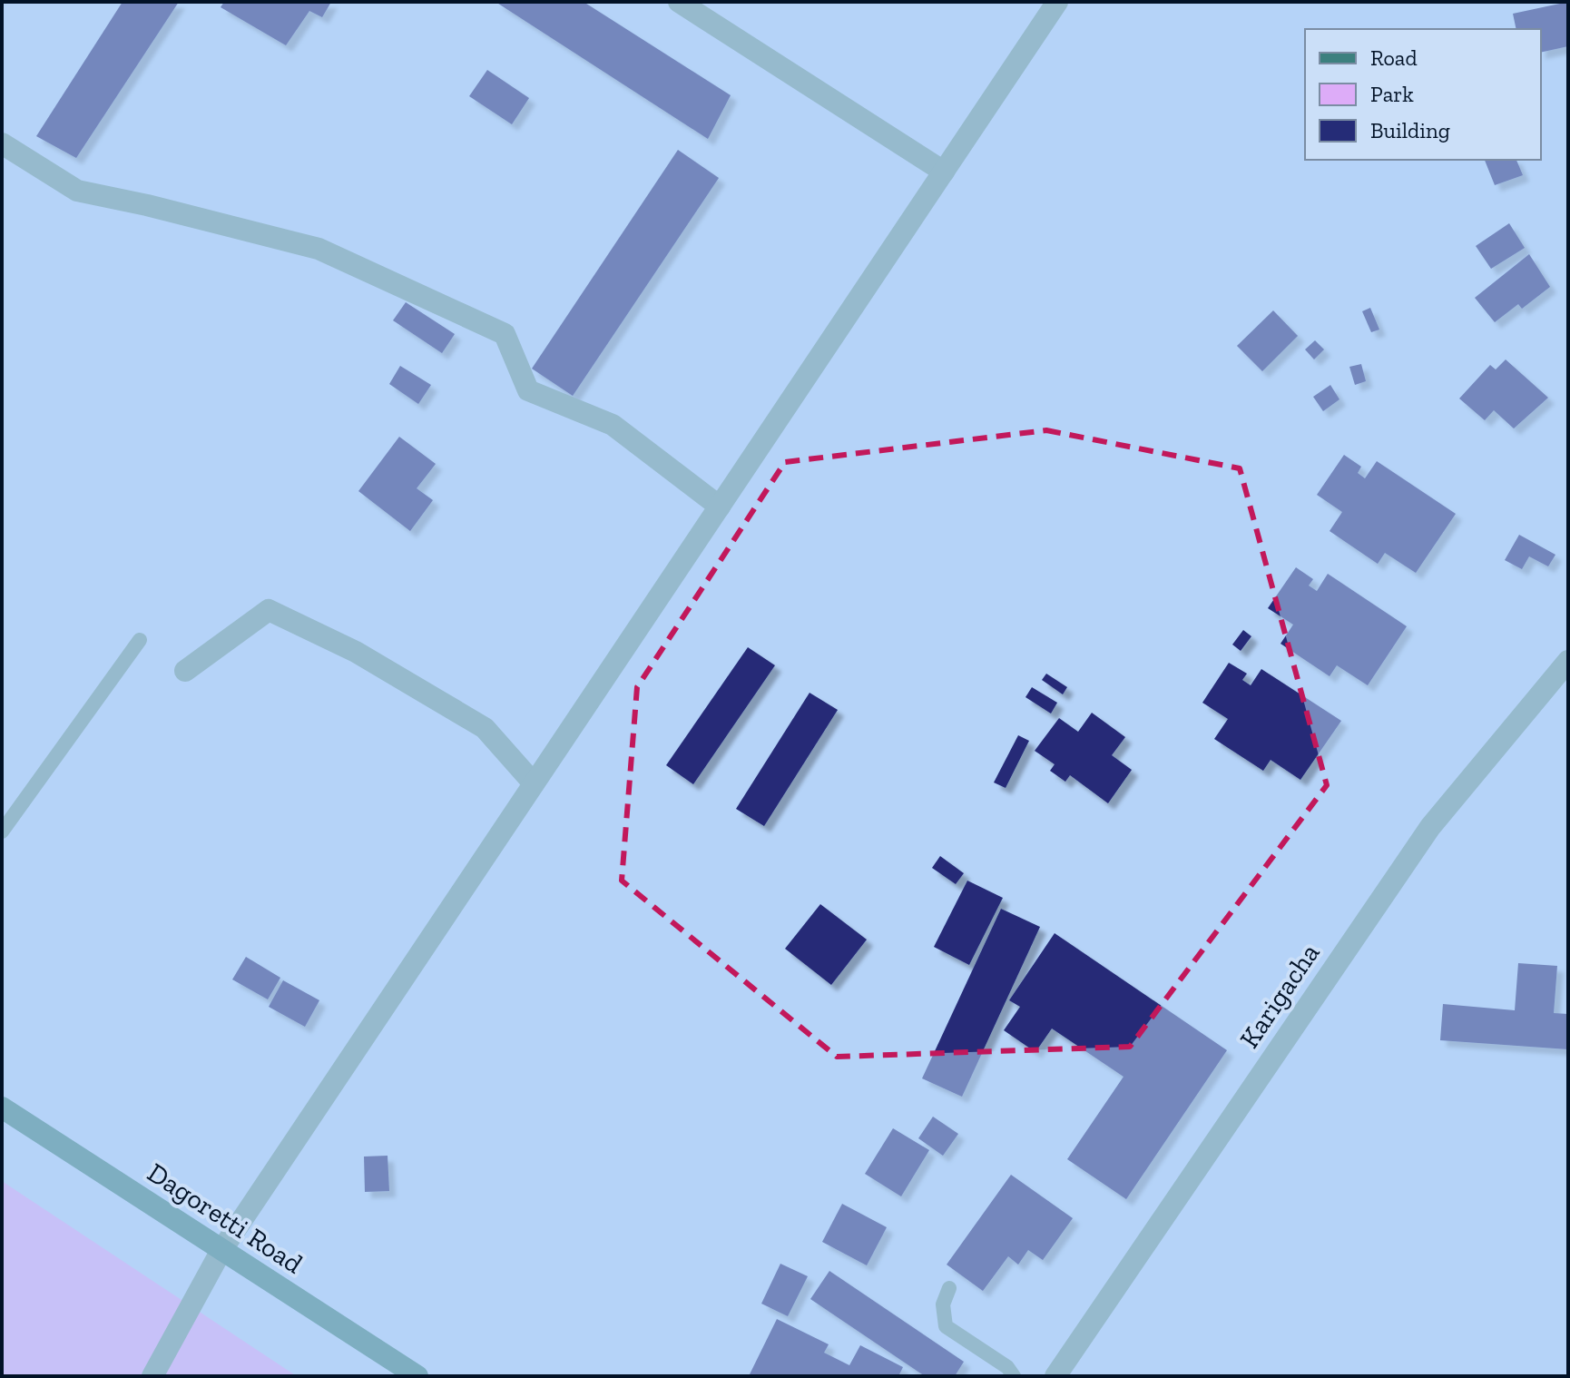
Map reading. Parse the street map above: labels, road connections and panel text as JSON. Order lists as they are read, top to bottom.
{
  "streets": {
    "main road": ["Dagoretti Road"],
    "street": ["Karigacha"]
  },
  "legend": ["Road", "Park", "Building"]
}
